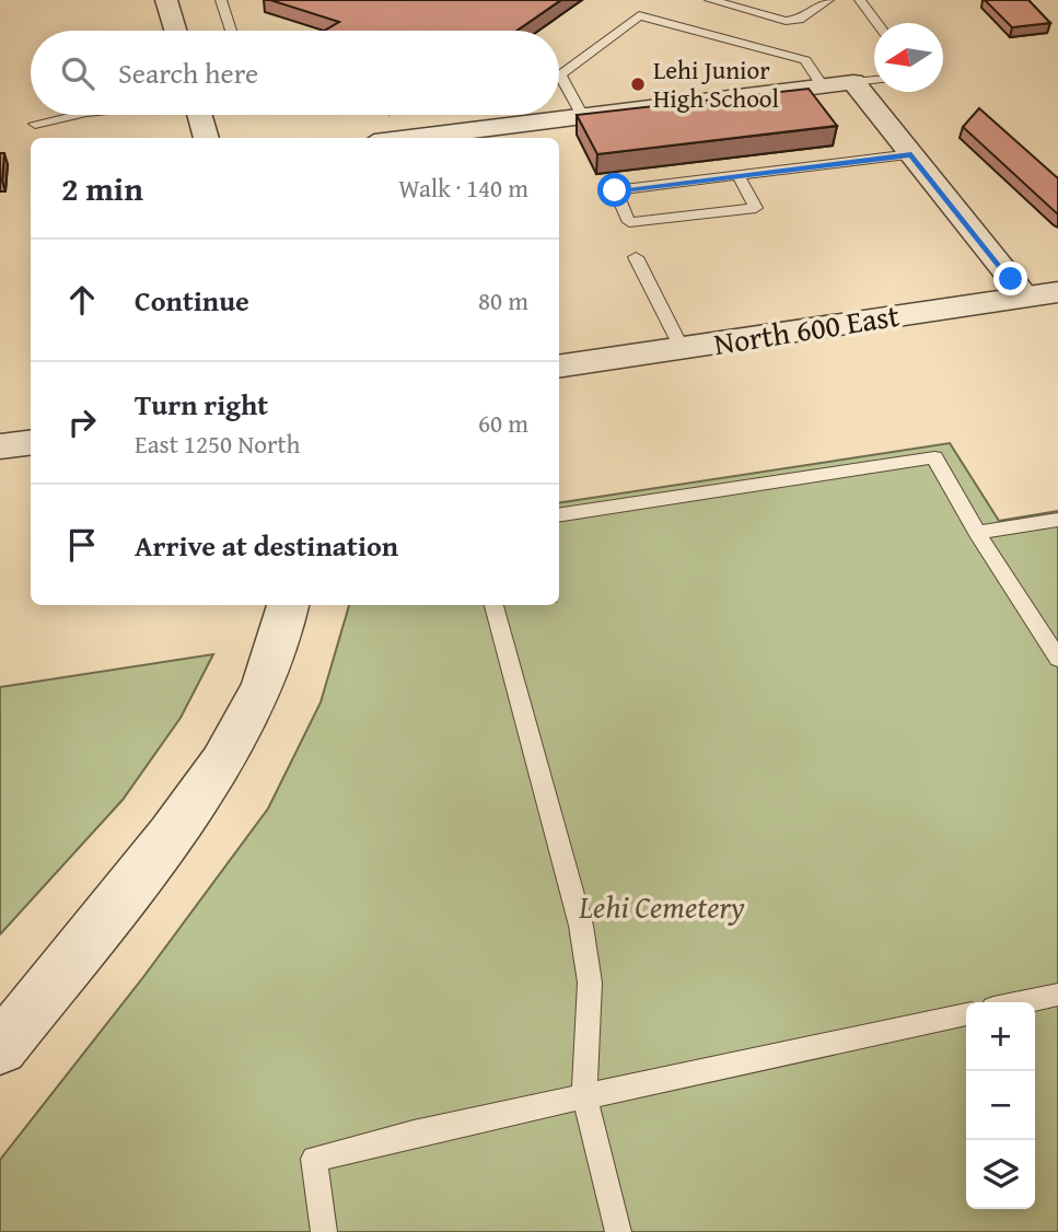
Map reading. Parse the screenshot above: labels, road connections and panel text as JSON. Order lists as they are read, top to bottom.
{
  "streets": {
    "street": ["North 600 East"]
  },
  "parks": ["Lehi Cemetery"],
  "places": ["Lehi Junior High School"],
  "north": "left",
  "page": {
    "search": "Search here",
    "heading": ["2 min", "Walk · 140 m"],
    "list": [
      ["Continue", "80 m"],
      ["Turn right", "East 1250 North", "60 m"],
      "Arrive at destination"
    ],
    "map_buttons": ["+", "−"]
  }
}
